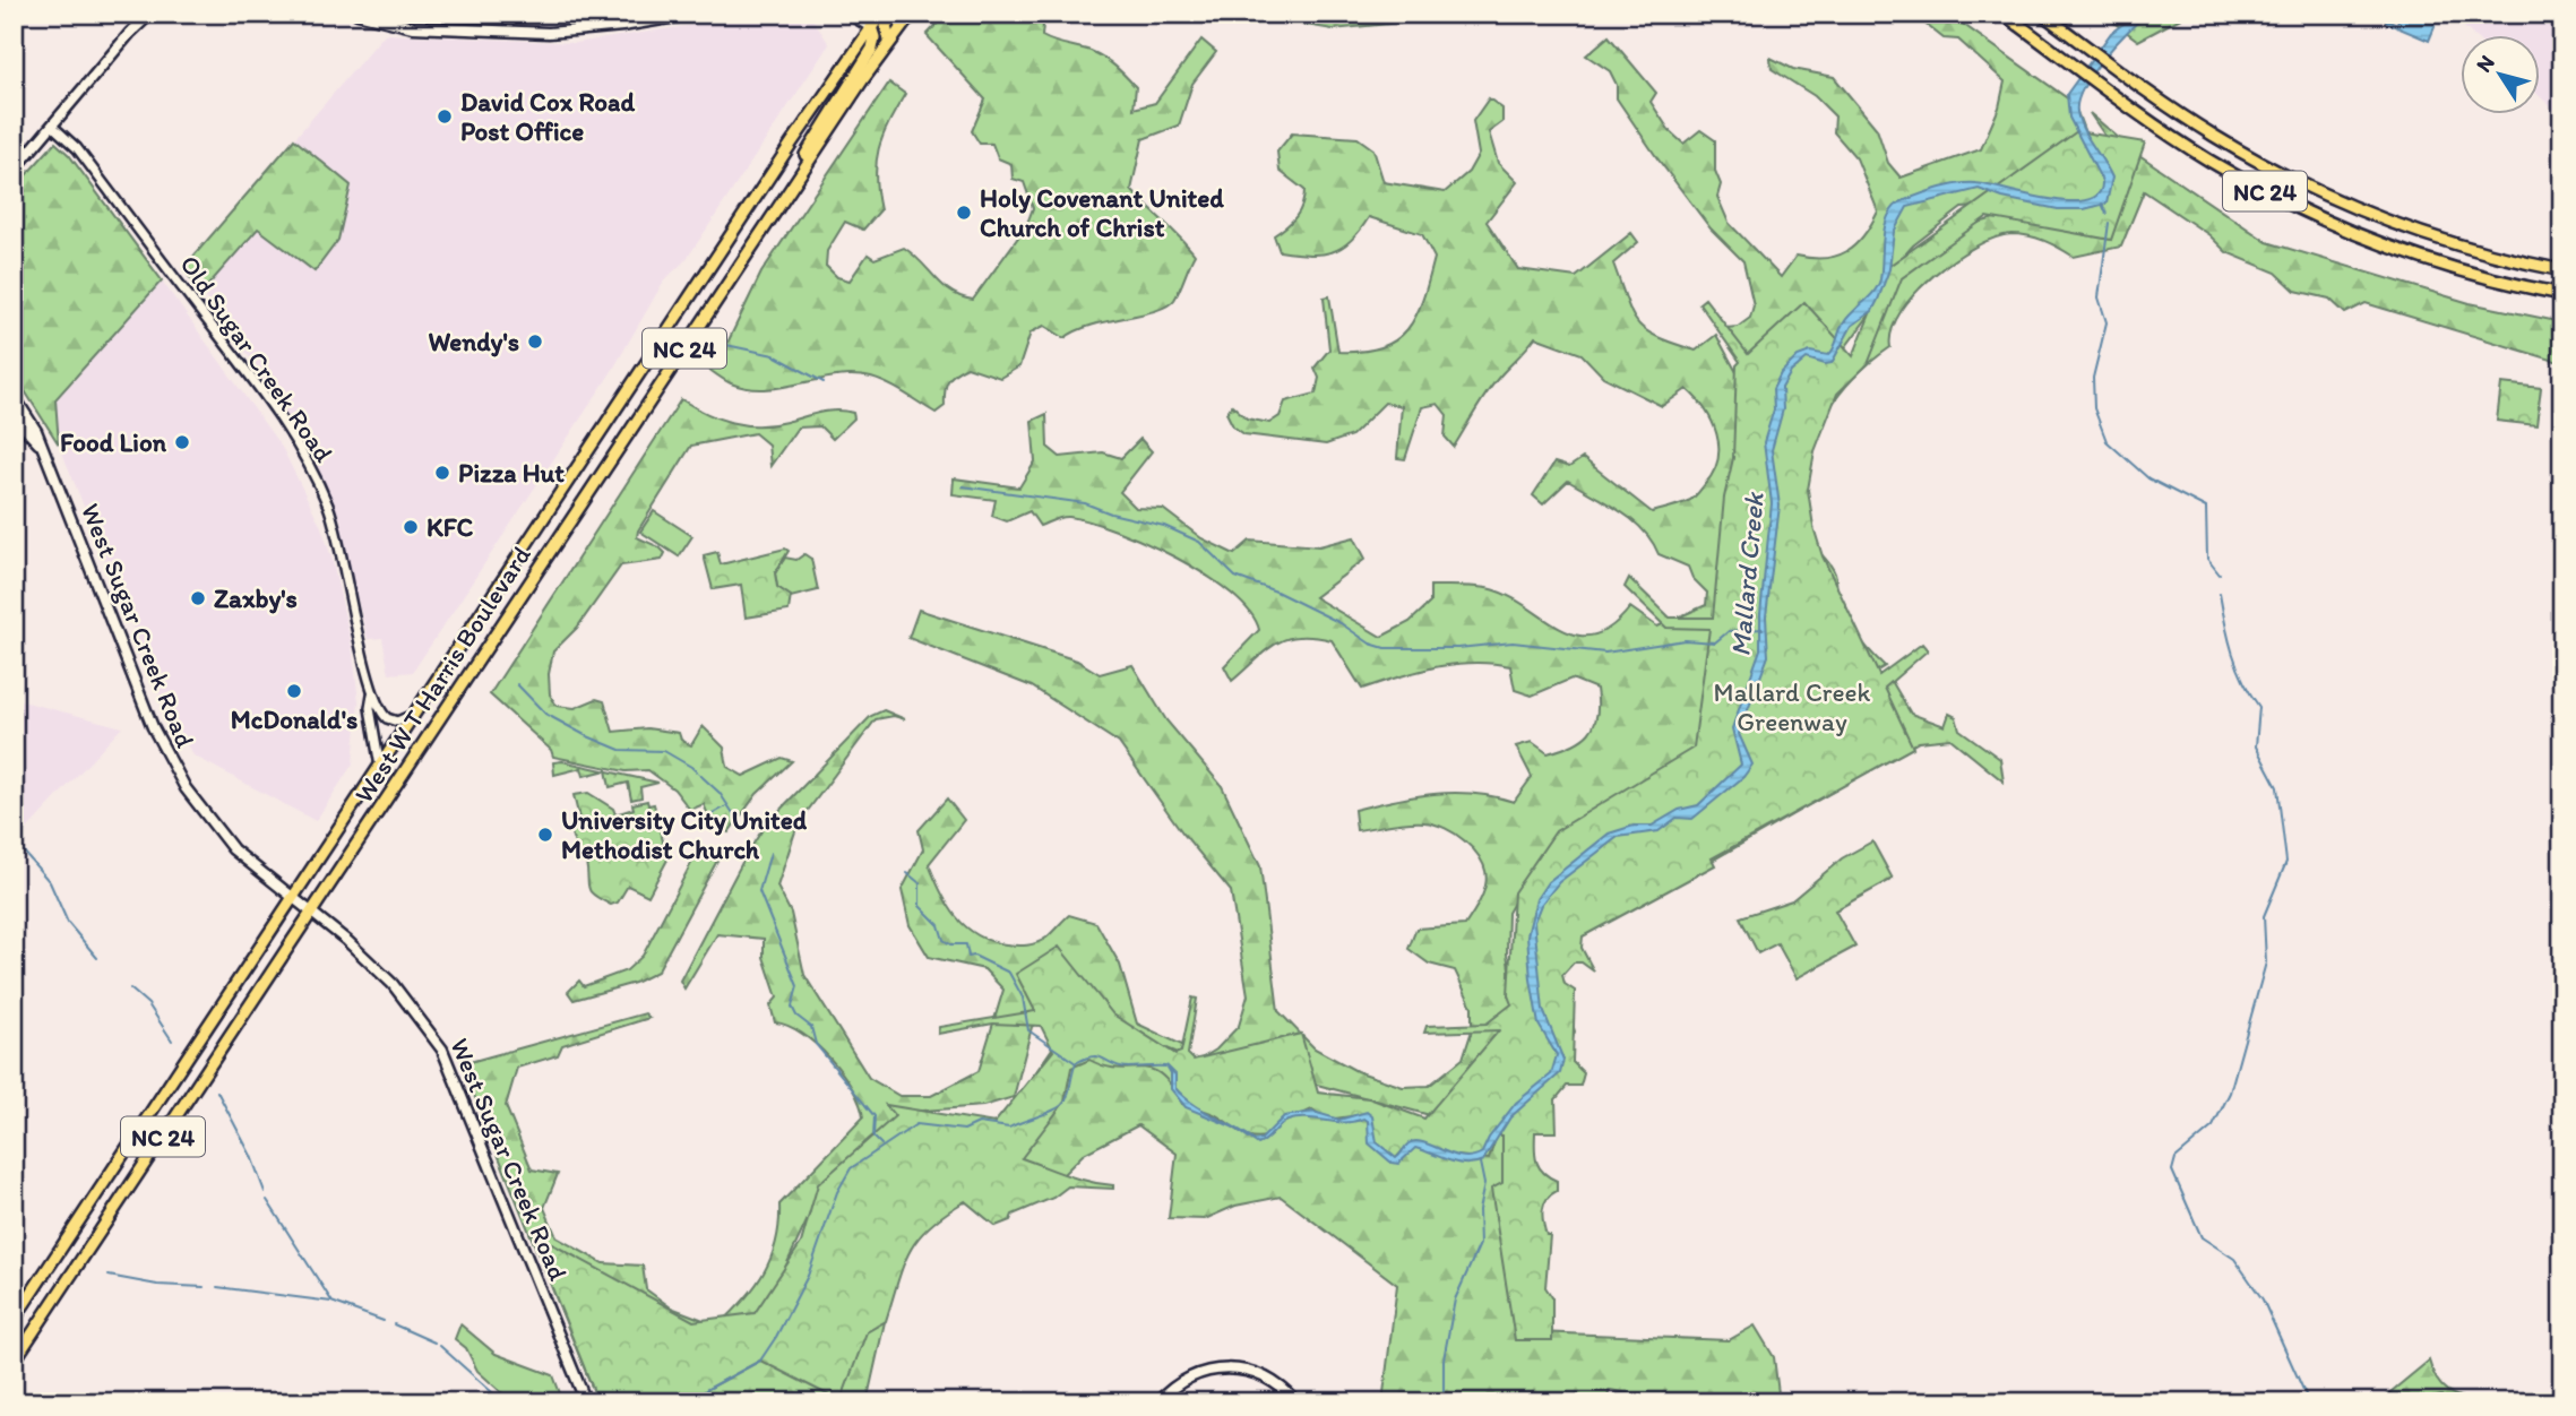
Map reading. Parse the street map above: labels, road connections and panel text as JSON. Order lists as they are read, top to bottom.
{
  "streets": {
    "main road": ["NC 24", "West Sugar Creek Road", "West W T Harris Boulevard"],
    "street": ["Old Sugar Creek Road"]
  },
  "crossings": [
    ["Old Sugar Creek Road", "West W T Harris Boulevard"],
    ["West Sugar Creek Road", "West W T Harris Boulevard"]
  ],
  "water": ["Mallard Creek"],
  "parks": ["Mallard Creek Greenway"],
  "places": [
    "David Cox Road Post Office",
    "Holy Covenant United Church of Christ",
    "Wendy's",
    "Food Lion",
    "Pizza Hut",
    "KFC",
    "Zaxby's",
    "McDonald's",
    "University City United Methodist Church"
  ],
  "north": "top left"
}
